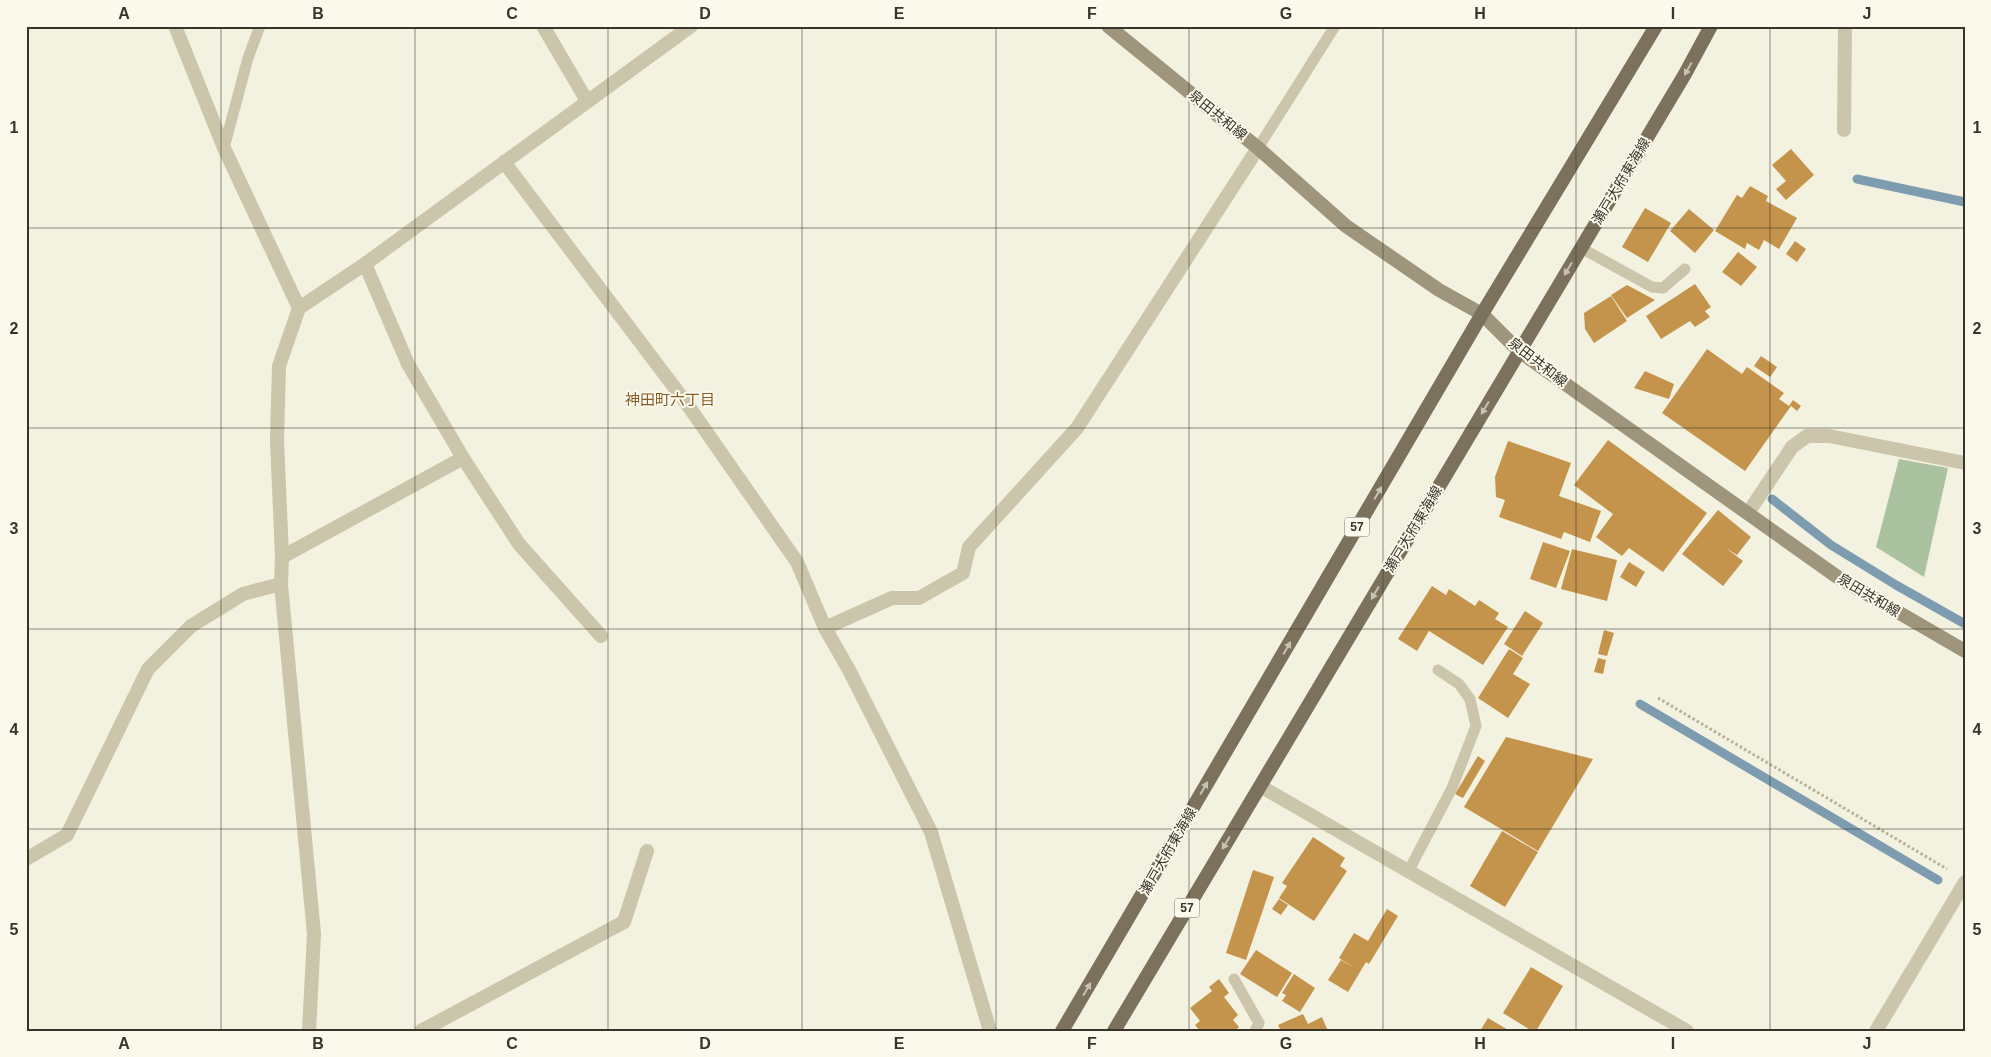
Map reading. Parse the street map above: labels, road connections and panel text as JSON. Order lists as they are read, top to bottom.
{
  "streets": {
    "main road": ["泉田共和線", "瀬戸大府東海線", "57"]
  },
  "crossings": [
    ["泉田共和線", "瀬戸大府東海線"]
  ],
  "districts": ["神田町六丁目"],
  "grid": {
    "columns": [
      "A",
      "B",
      "C",
      "D",
      "E",
      "F",
      "G",
      "H",
      "I",
      "J"
    ],
    "rows": [
      "1",
      "2",
      "3",
      "4",
      "5"
    ]
  }
}
